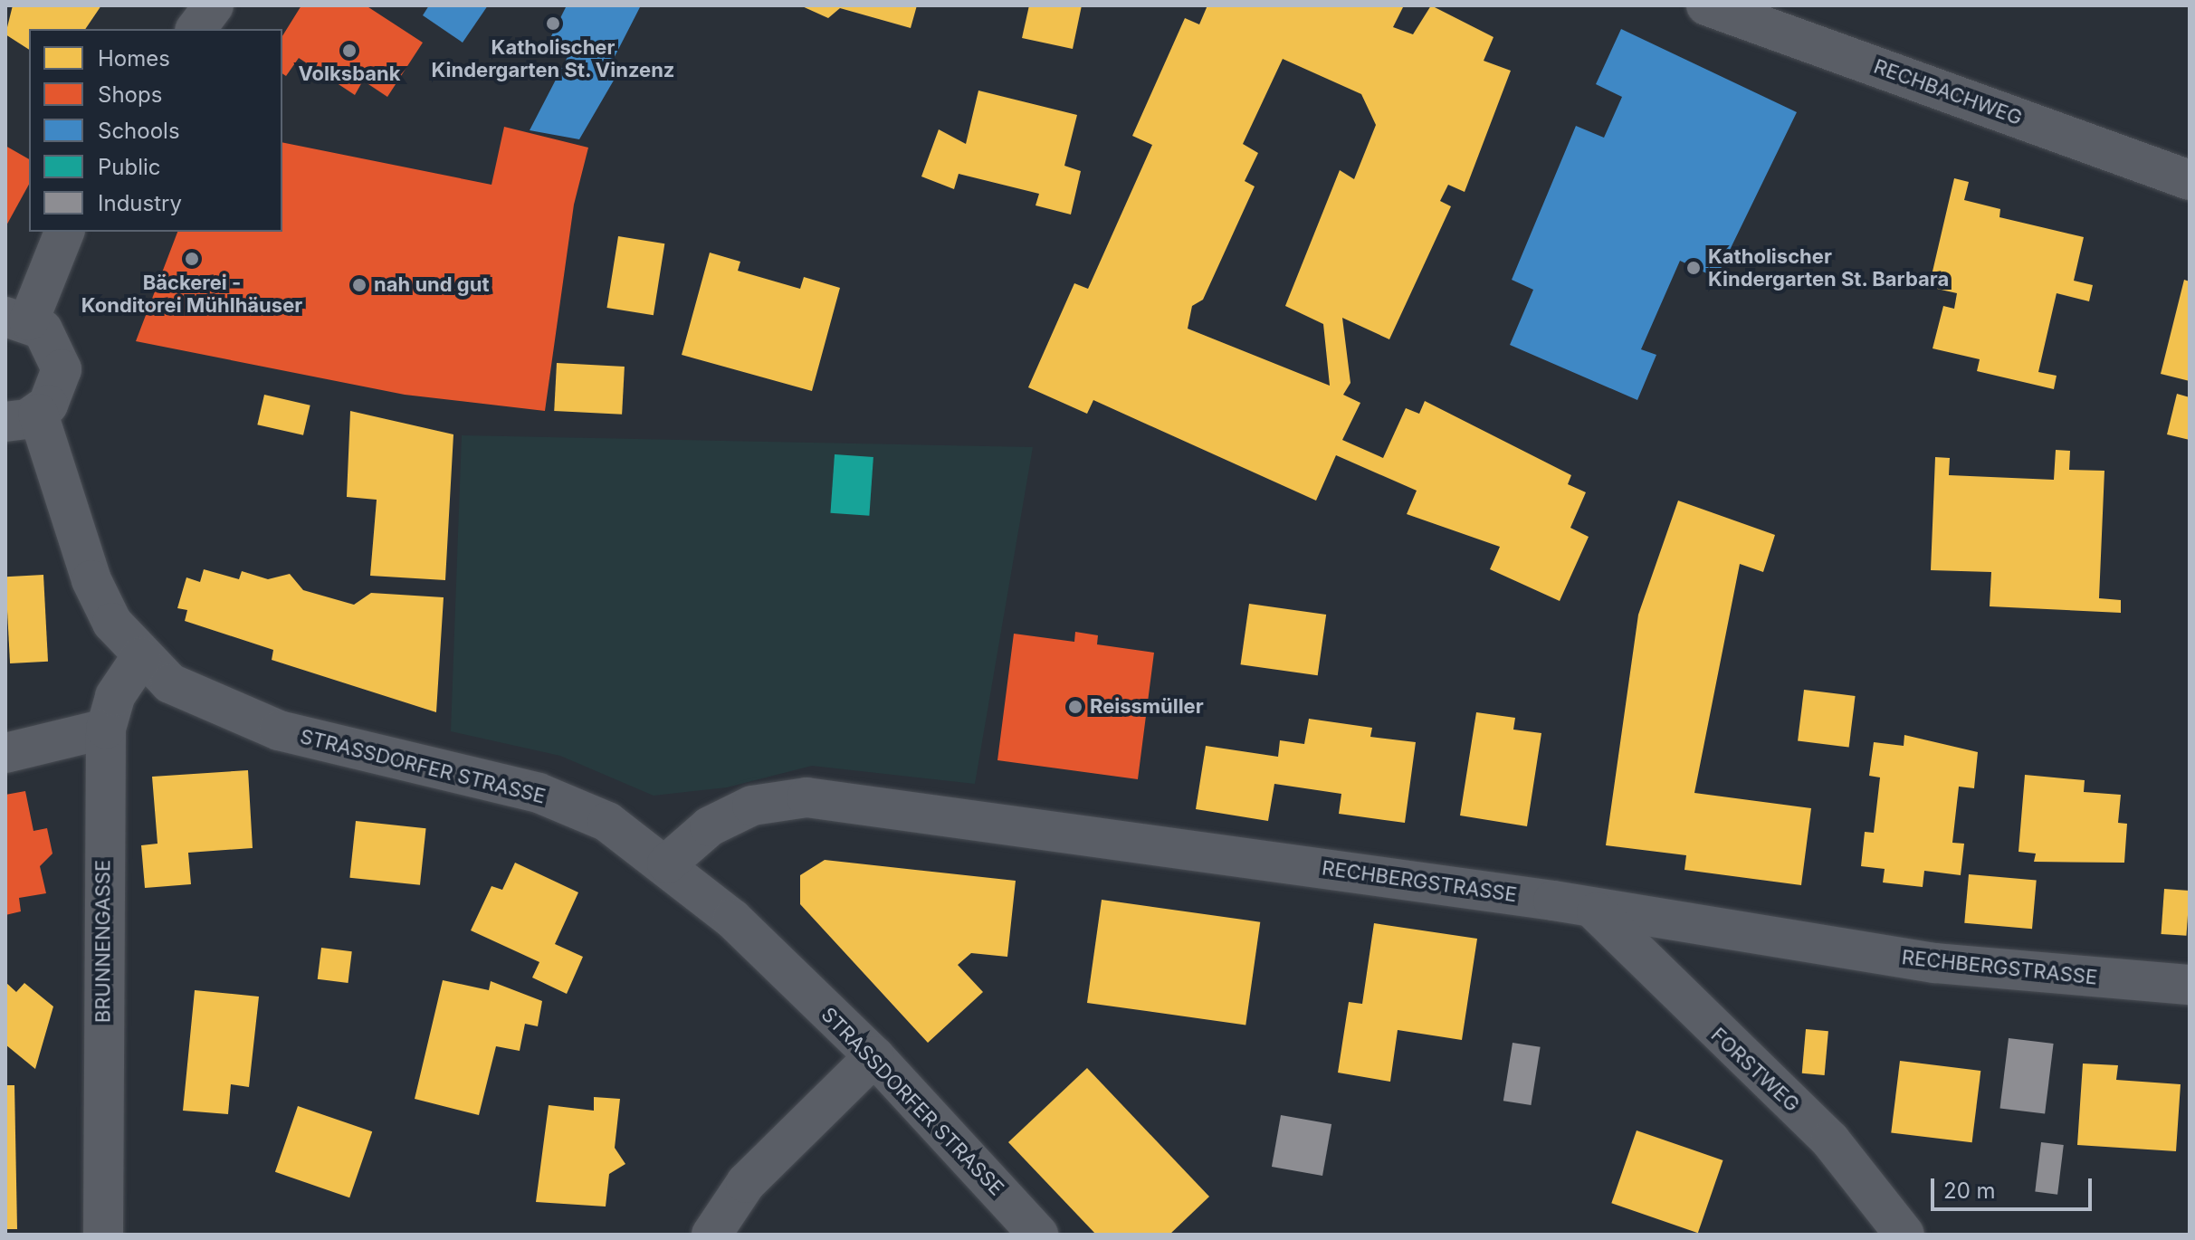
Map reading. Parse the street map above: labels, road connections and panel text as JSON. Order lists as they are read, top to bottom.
{
  "streets": {
    "street": [
      "RECHBACHWEG",
      "STRASSDORFER STRASSE",
      "RECHBERGSTRASSE",
      "BRUNNENGASSE",
      "FORSTWEG"
    ]
  },
  "crossings": [
    ["STRASSDORFER STRASSE", "RECHBERGSTRASSE"],
    ["STRASSDORFER STRASSE", "BRUNNENGASSE"],
    ["RECHBERGSTRASSE", "FORSTWEG"]
  ],
  "places": [
    "Katholischer Kindergarten St. Vinzenz",
    "Volksbank",
    "Bäckerei - Konditorei Mühlhäuser",
    "Katholischer Kindergarten St. Barbara",
    "nah und gut",
    "Reissmüller"
  ],
  "legend": [
    "Homes",
    "Shops",
    "Schools",
    "Public",
    "Industry"
  ],
  "scale_bar": "20 m"
}
